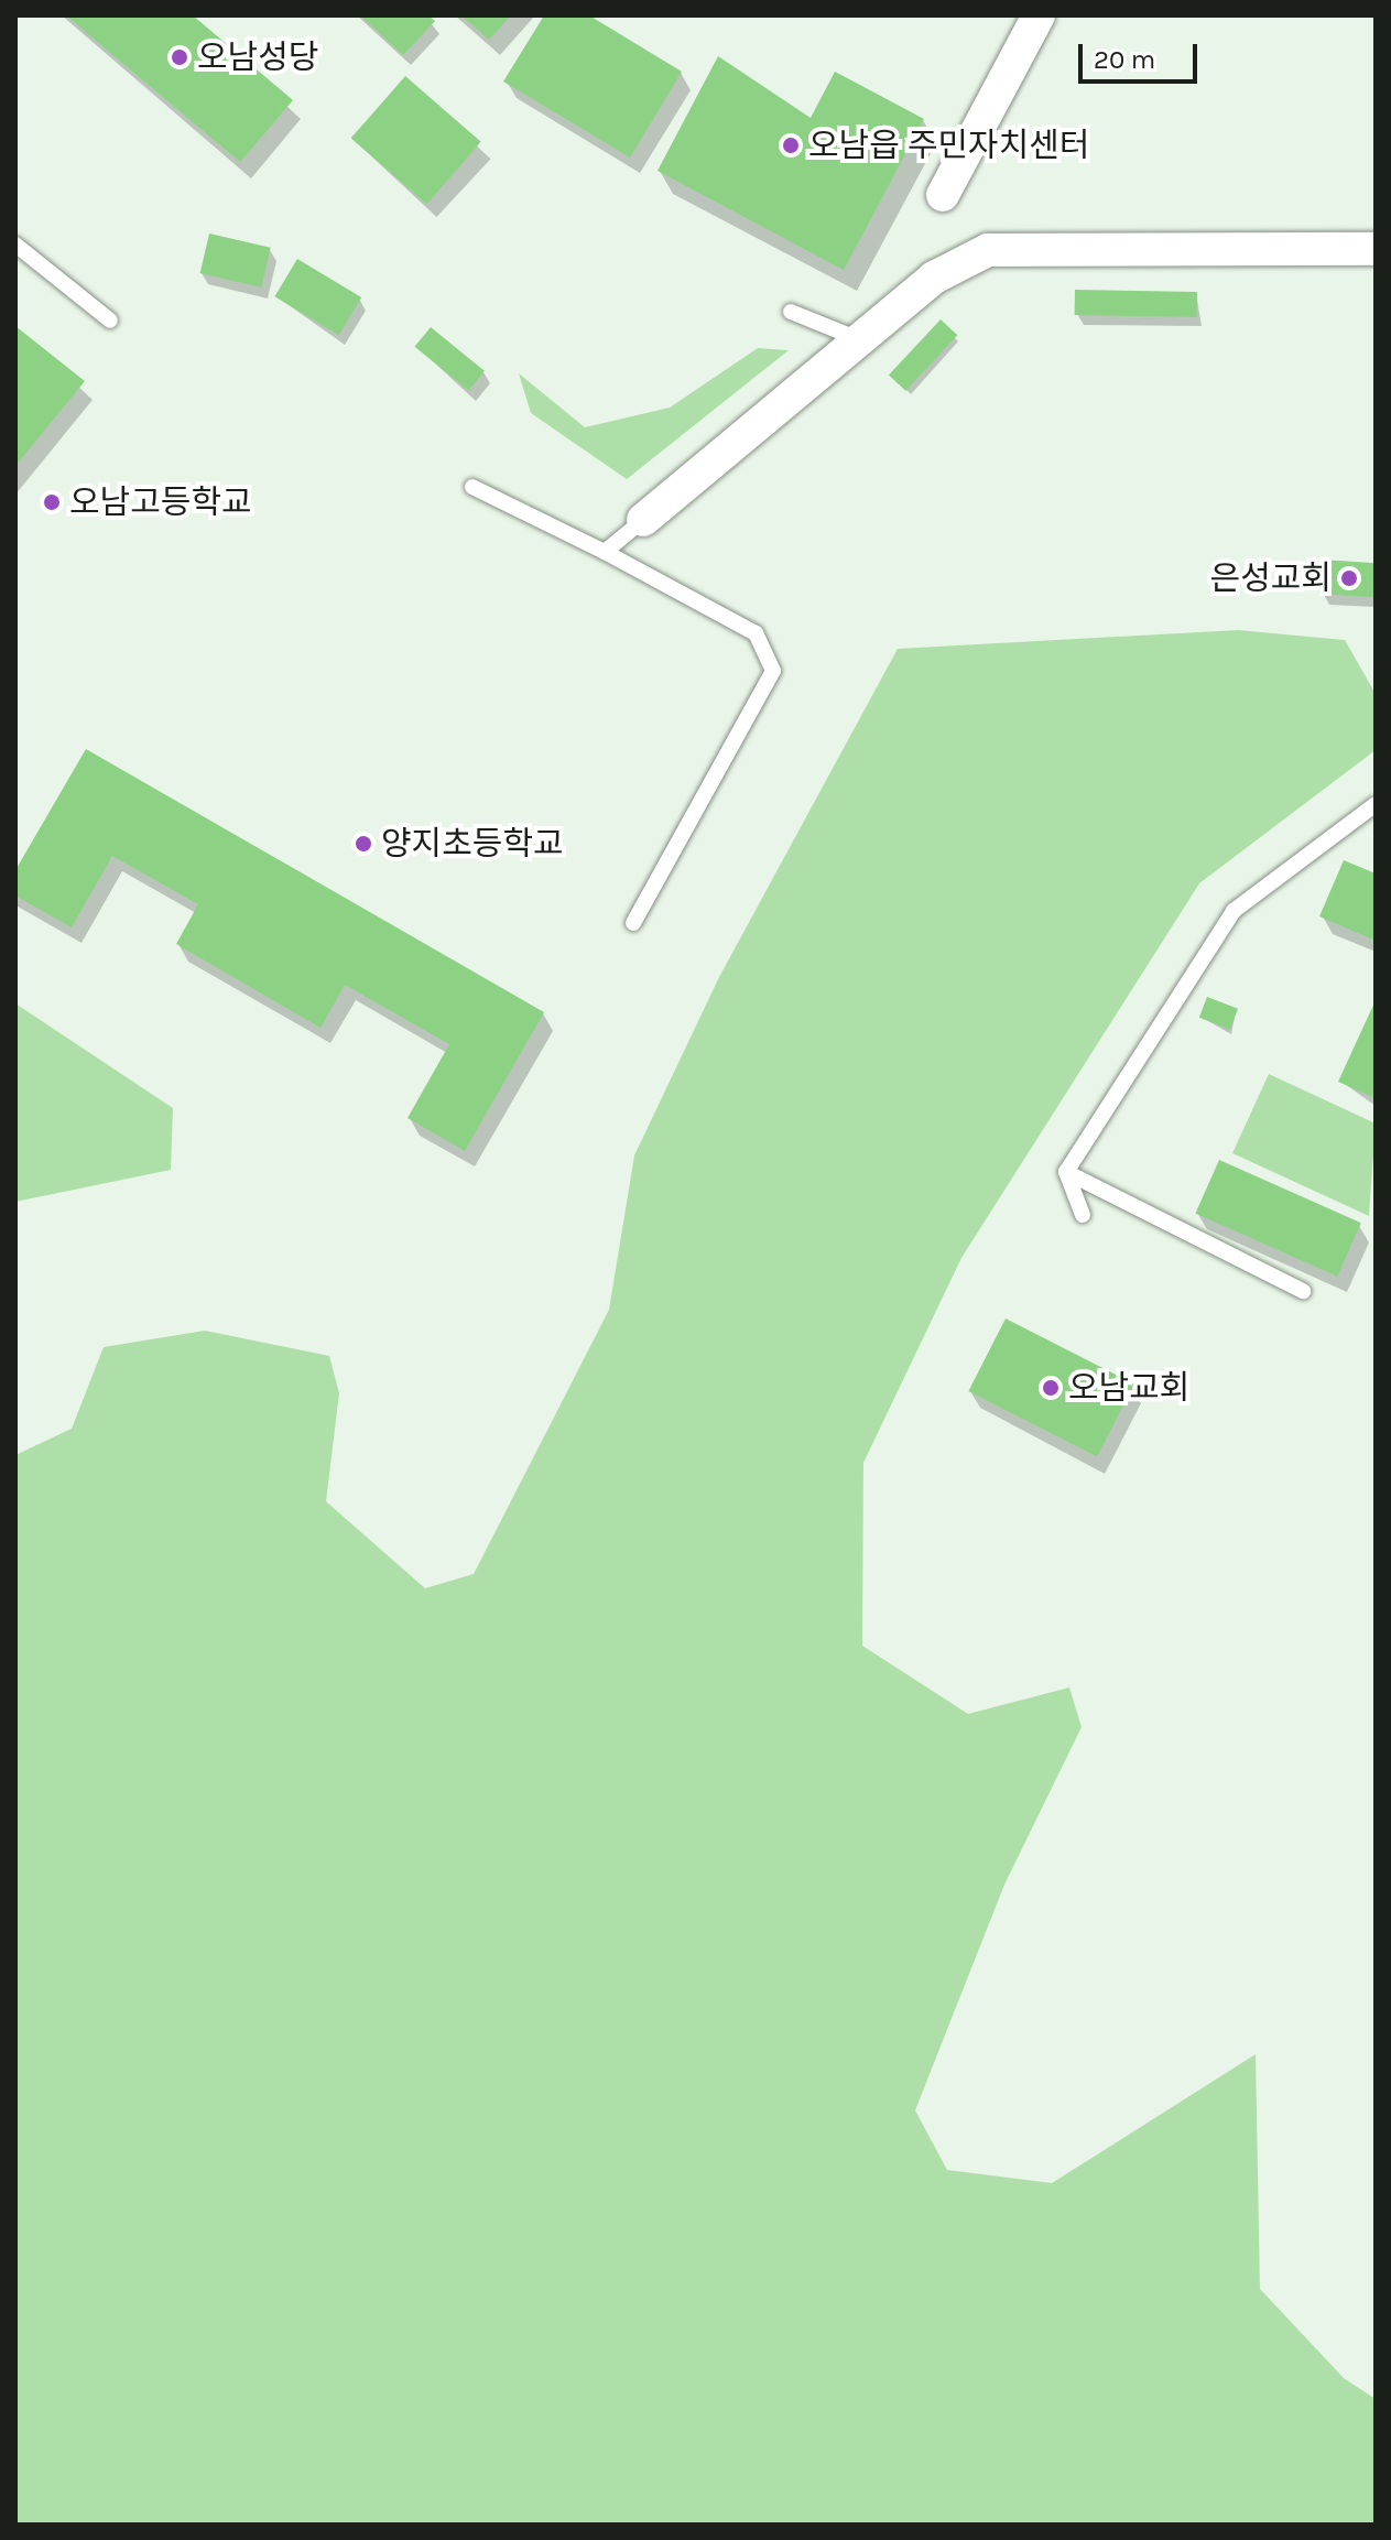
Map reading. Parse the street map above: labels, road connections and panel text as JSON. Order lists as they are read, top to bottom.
{
  "places": [
    "오남성당",
    "오남읍 주민자치센터",
    "오남고등학교",
    "은성교회",
    "양지초등학교",
    "오남교회"
  ],
  "scale_bar": "20 m"
}
